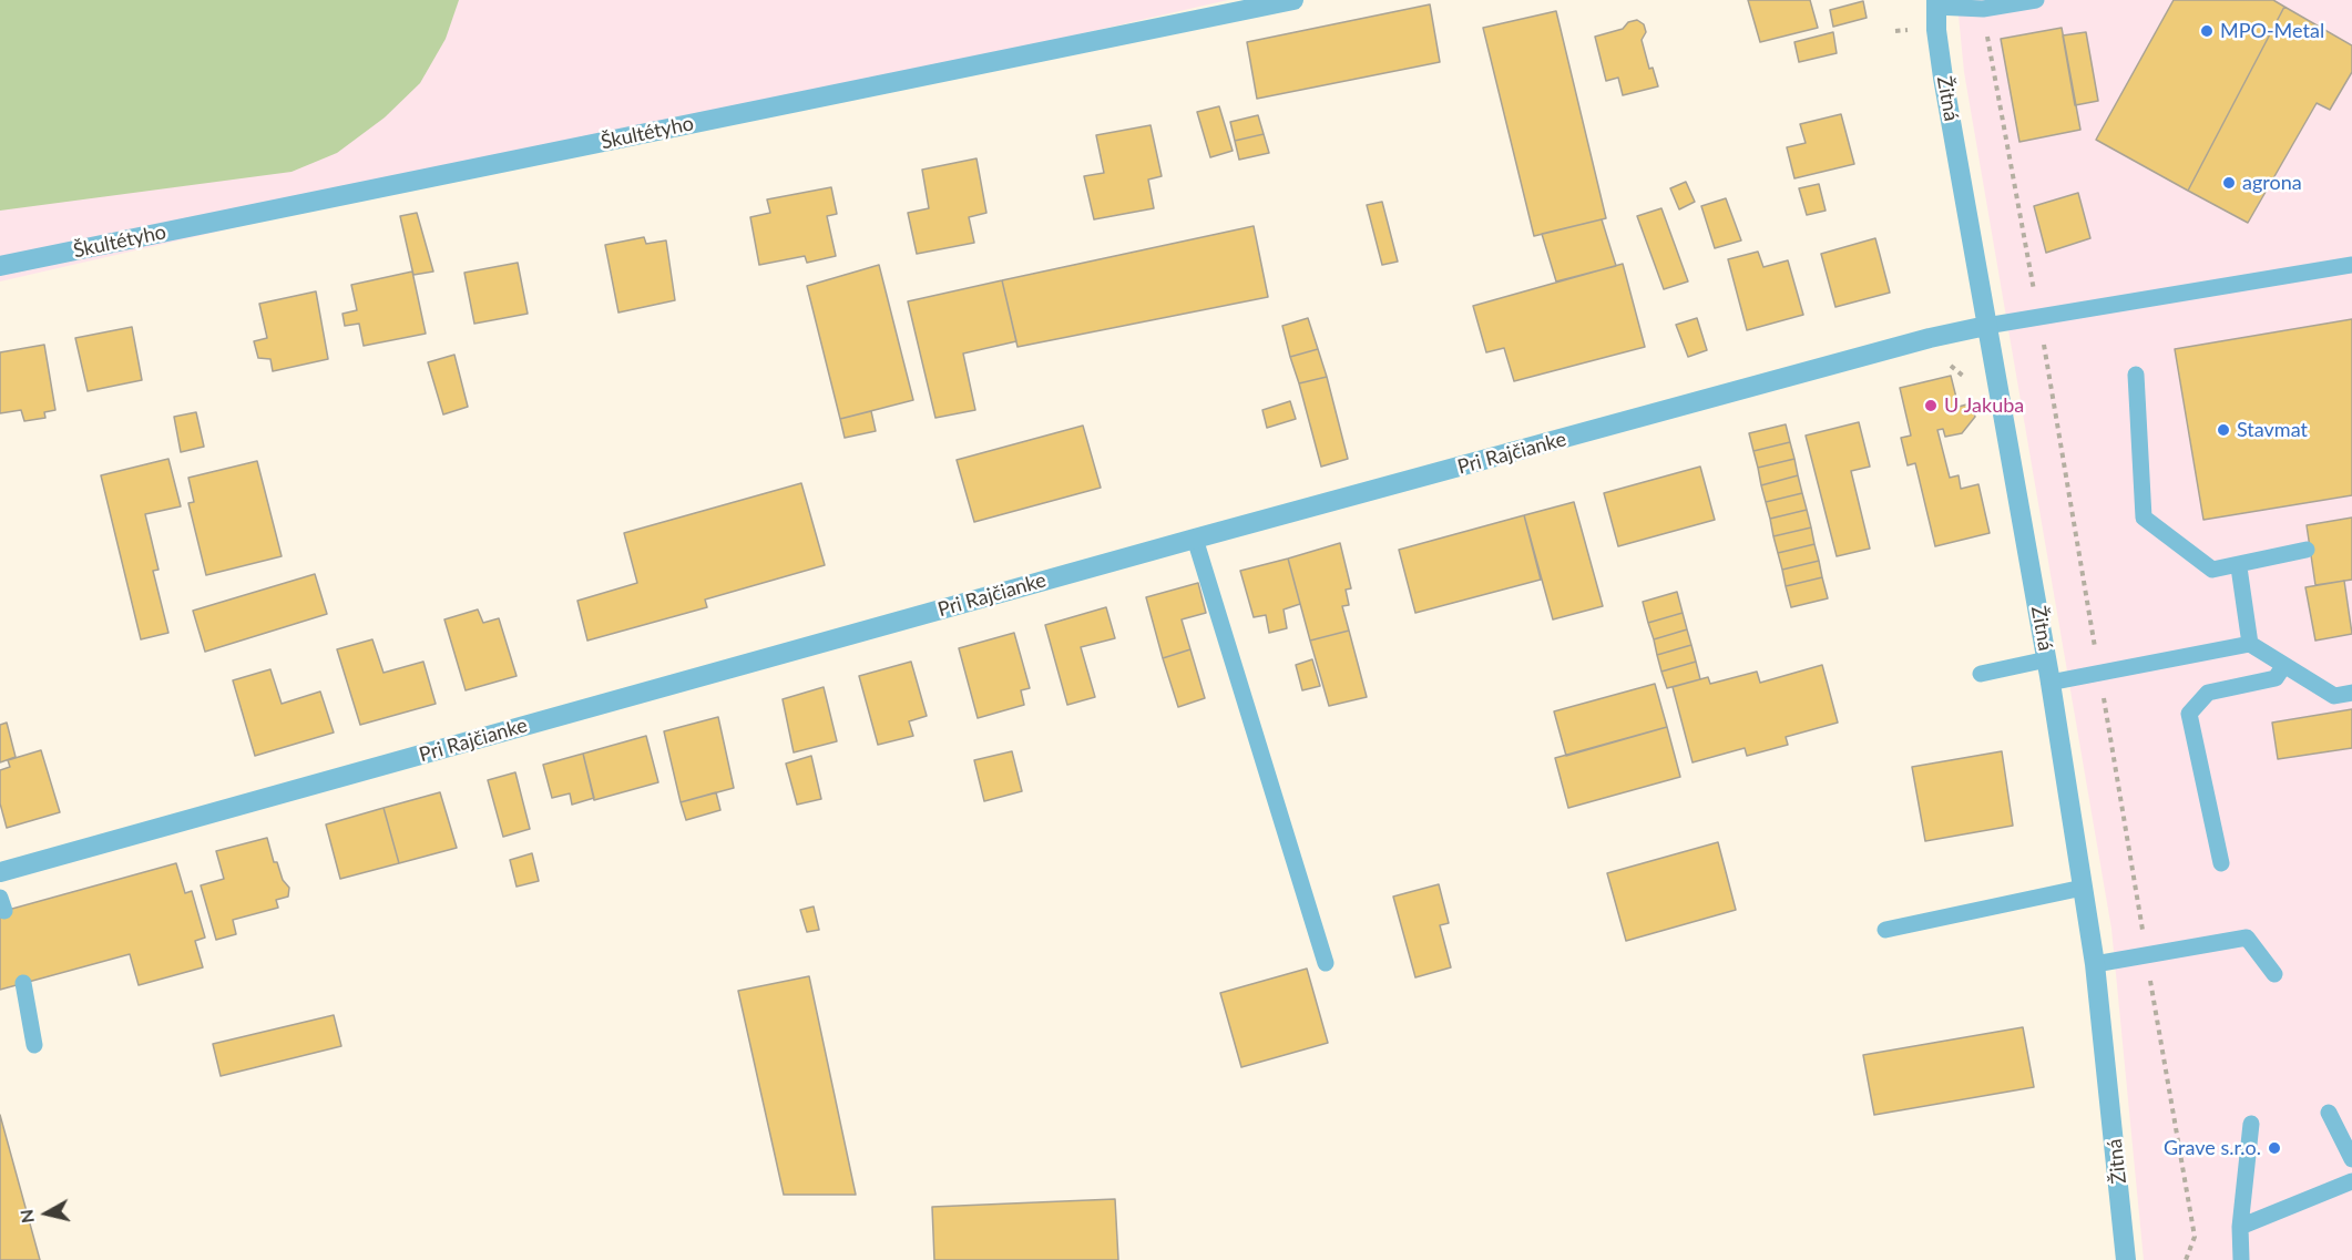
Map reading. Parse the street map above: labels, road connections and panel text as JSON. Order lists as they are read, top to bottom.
{
  "streets": {
    "street": ["Žitná", "Škultétyho", "Pri Rajčianke"]
  },
  "crossings": [
    ["Žitná", "Pri Rajčianke"]
  ],
  "places": [
    "MPO-Metal",
    "agrona",
    "U Jakuba",
    "Stavmat",
    "Grave s.r.o."
  ],
  "north": "left"
}
